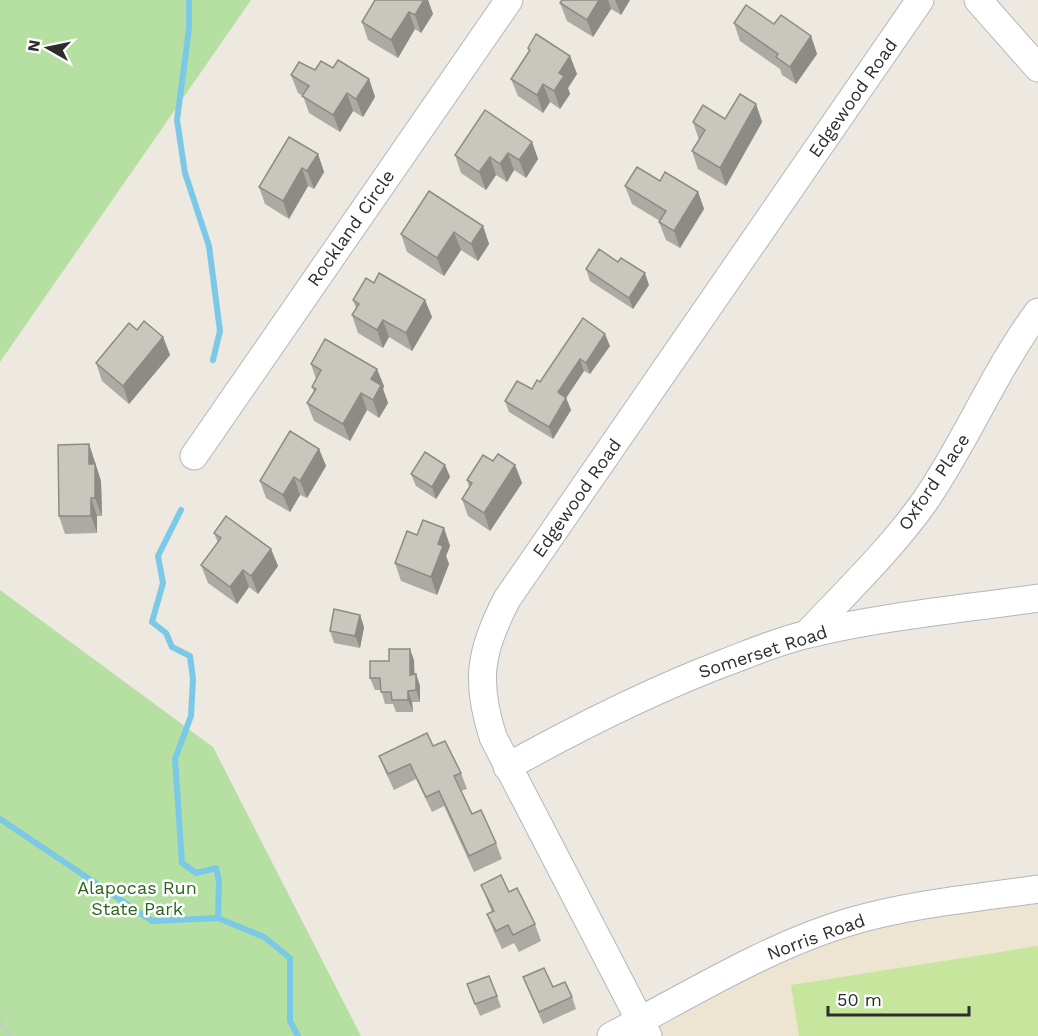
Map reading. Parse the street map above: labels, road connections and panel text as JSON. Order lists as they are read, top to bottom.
{
  "streets": {
    "street": [
      "Edgewood Road",
      "Rockland Circle",
      "Oxford Place",
      "Somerset Road",
      "Norris Road"
    ]
  },
  "crossings": [
    ["Edgewood Road", "Somerset Road"],
    ["Edgewood Road", "Norris Road"],
    ["Oxford Place", "Somerset Road"]
  ],
  "parks": ["Alapocas Run State Park"],
  "scale_bar": "50 m",
  "north": "left"
}
